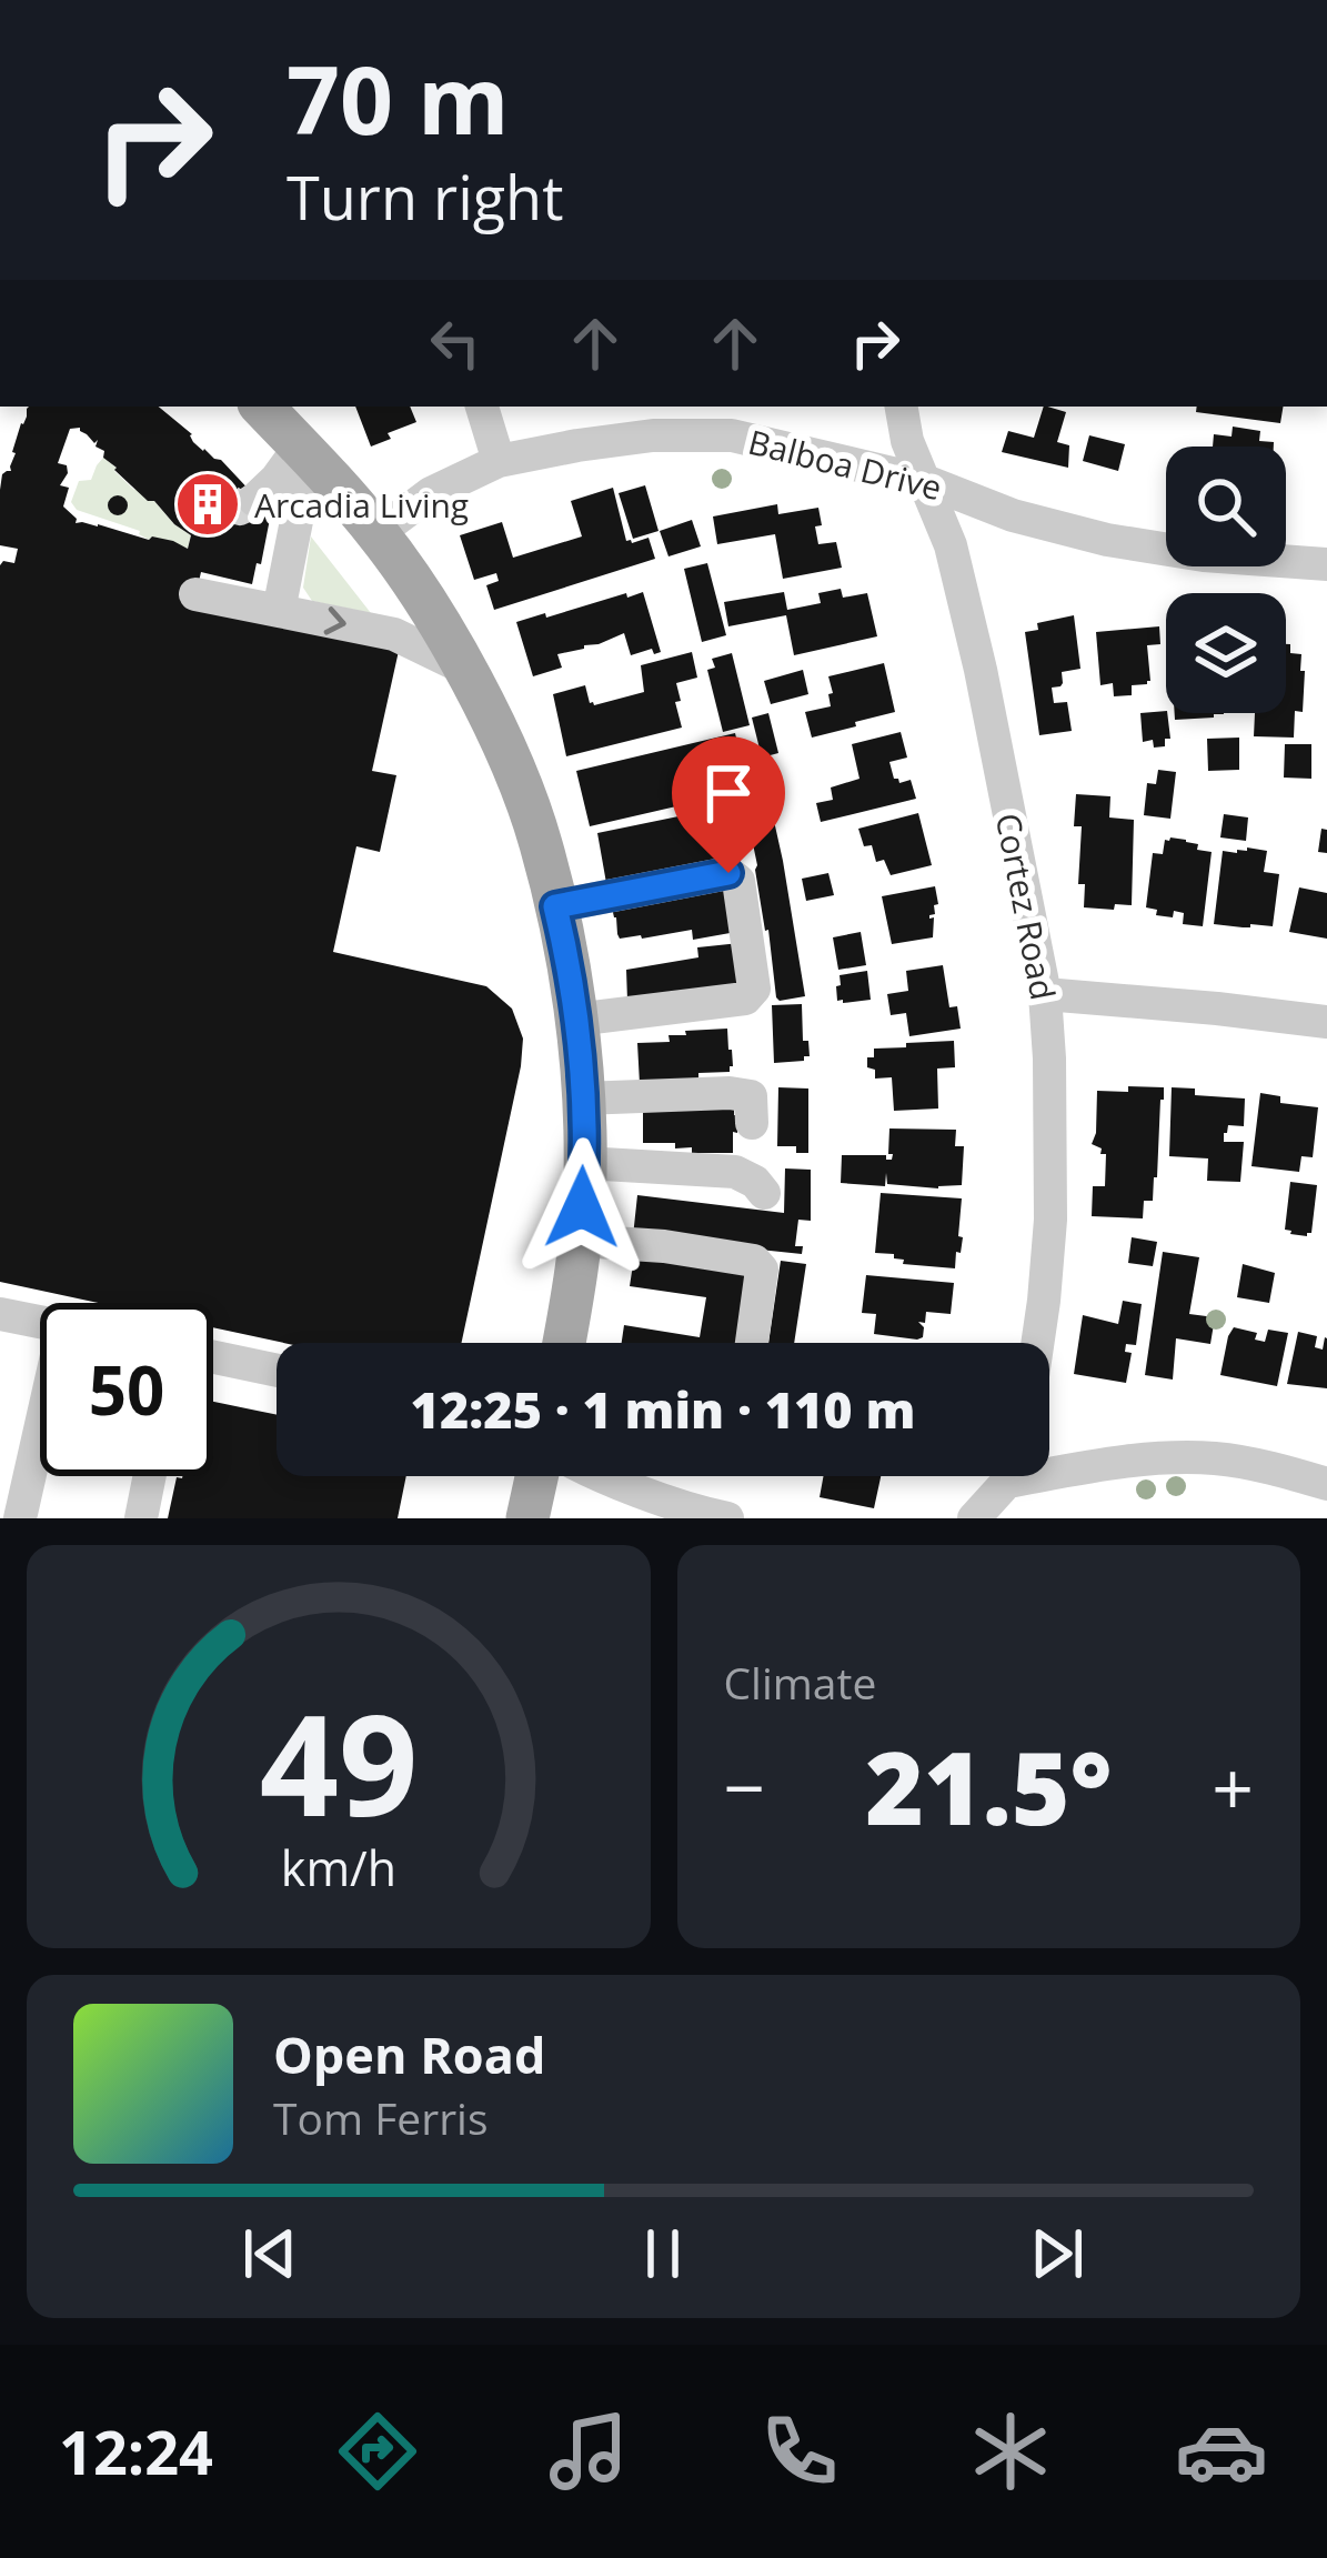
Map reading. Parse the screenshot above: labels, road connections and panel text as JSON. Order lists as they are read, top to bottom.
{
  "streets": {
    "street": ["Balboa Drive", "Cortez Road"]
  },
  "crossings": [
    ["Balboa Drive", "Cortez Road"]
  ],
  "places": {
    "building": ["Arcadia Living"]
  },
  "page": {
    "turn": ["70 m", "Turn right"],
    "limit": "50",
    "trip": "12:25 · 1 min · 110 m",
    "tile": "Climate",
    "heat": ["−", "21.5°", "+"],
    "song": ["Open Road", "Tom Ferris"],
    "tabs": "12:24",
    "gauge": ["49", "km/h"]
  }
}
